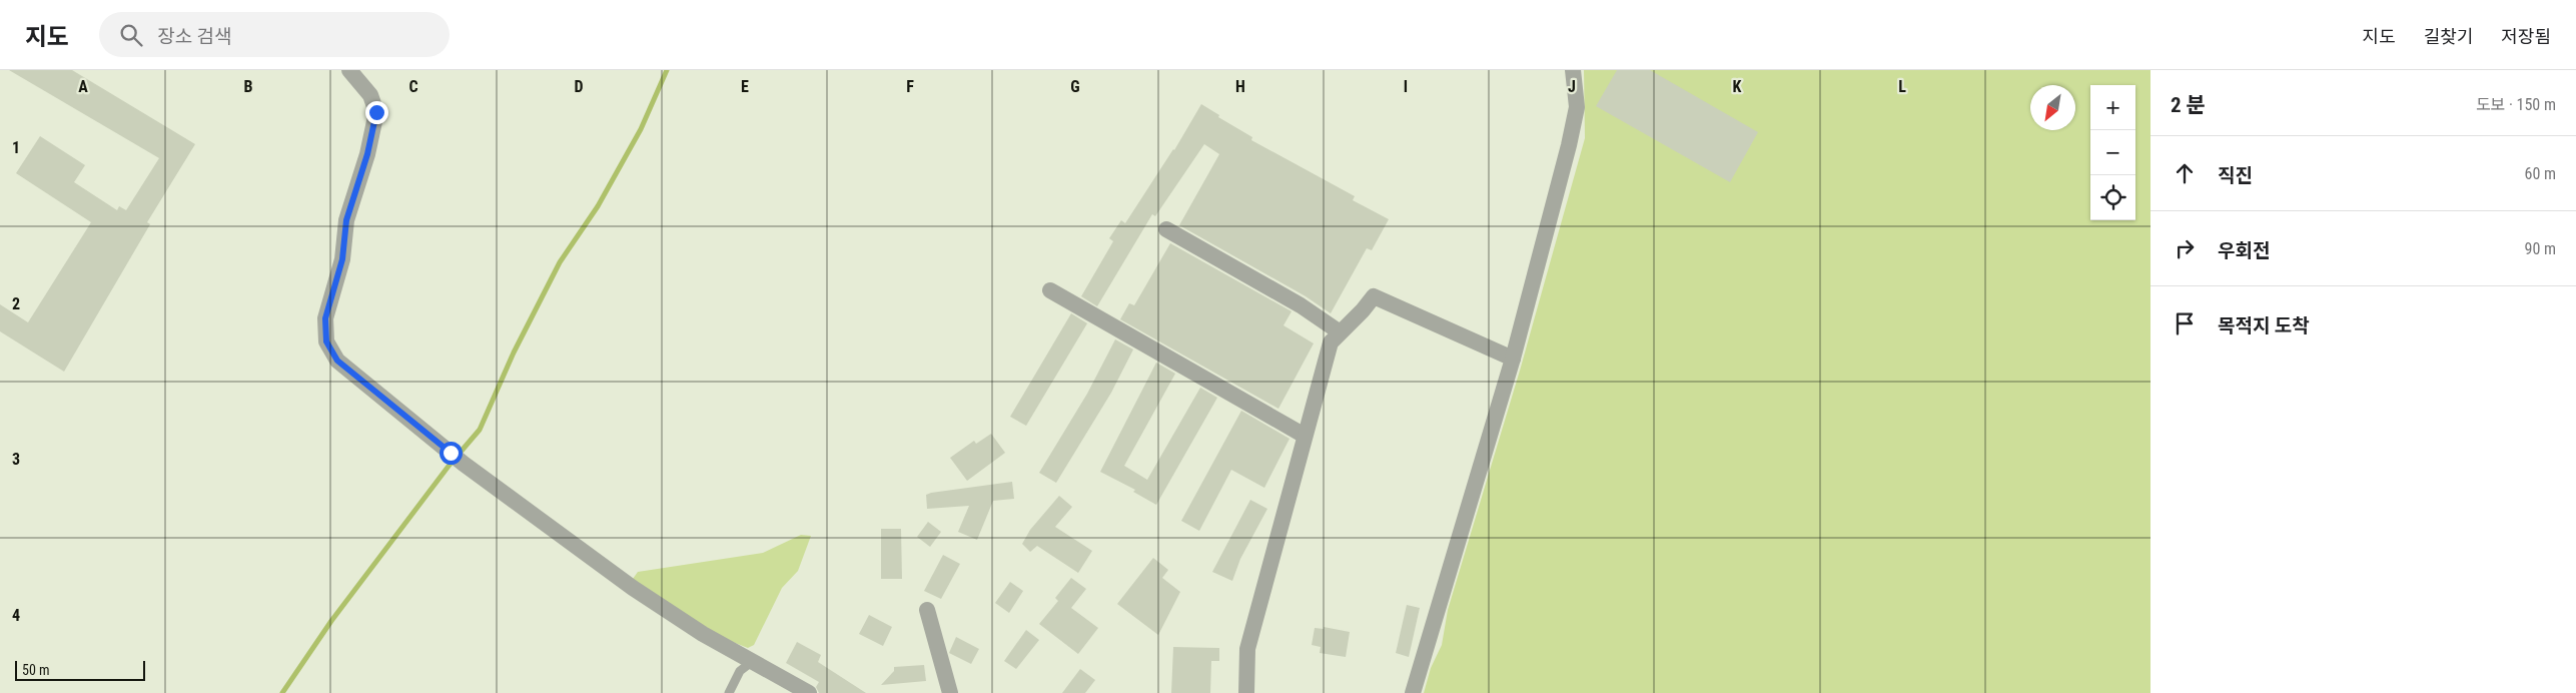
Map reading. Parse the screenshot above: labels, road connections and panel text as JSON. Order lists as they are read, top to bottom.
{
  "scale_bar": "50 m",
  "north": "bottom left",
  "page": {
    "header": "지도",
    "search": "장소 검색",
    "nav": ["지도", "길찾기", "저장됨"],
    "heading": ["2 분", "도보 · 150 m"],
    "map_buttons": ["+", "−"],
    "list": [
      ["직진", "60 m"],
      ["우회전", "90 m"],
      "목적지 도착"
    ],
    "scale": "50 m"
  },
  "grid": {
    "columns": [
      "A",
      "B",
      "C",
      "D",
      "E",
      "F",
      "G",
      "H",
      "I",
      "J",
      "K",
      "L"
    ],
    "rows": [
      "1",
      "2",
      "3",
      "4"
    ]
  }
}
